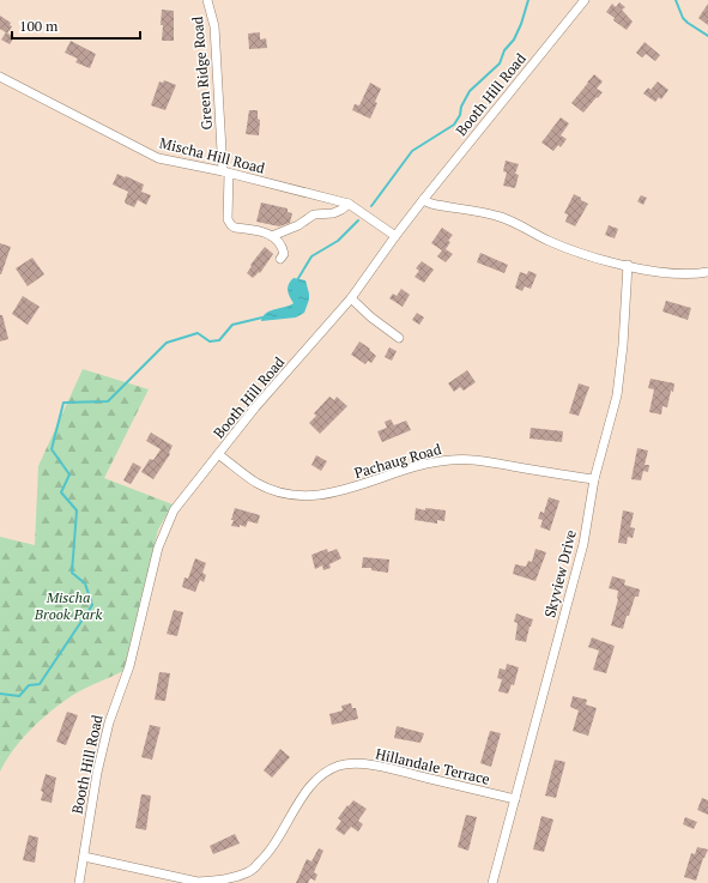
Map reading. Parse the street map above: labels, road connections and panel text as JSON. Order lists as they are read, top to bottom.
{
  "streets": {
    "street": [
      "Green Ridge Road",
      "Booth Hill Road",
      "Mischa Hill Road",
      "Pachaug Road",
      "Skyview Drive",
      "Hillandale Terrace"
    ]
  },
  "crossings": [
    ["Green Ridge Road", "Mischa Hill Road"],
    ["Booth Hill Road", "Mischa Hill Road"],
    ["Booth Hill Road", "Pachaug Road"],
    ["Booth Hill Road", "Hillandale Terrace"],
    ["Pachaug Road", "Skyview Drive"],
    ["Skyview Drive", "Hillandale Terrace"]
  ],
  "parks": ["Mischa Brook Park"],
  "scale_bar": "100 m"
}
